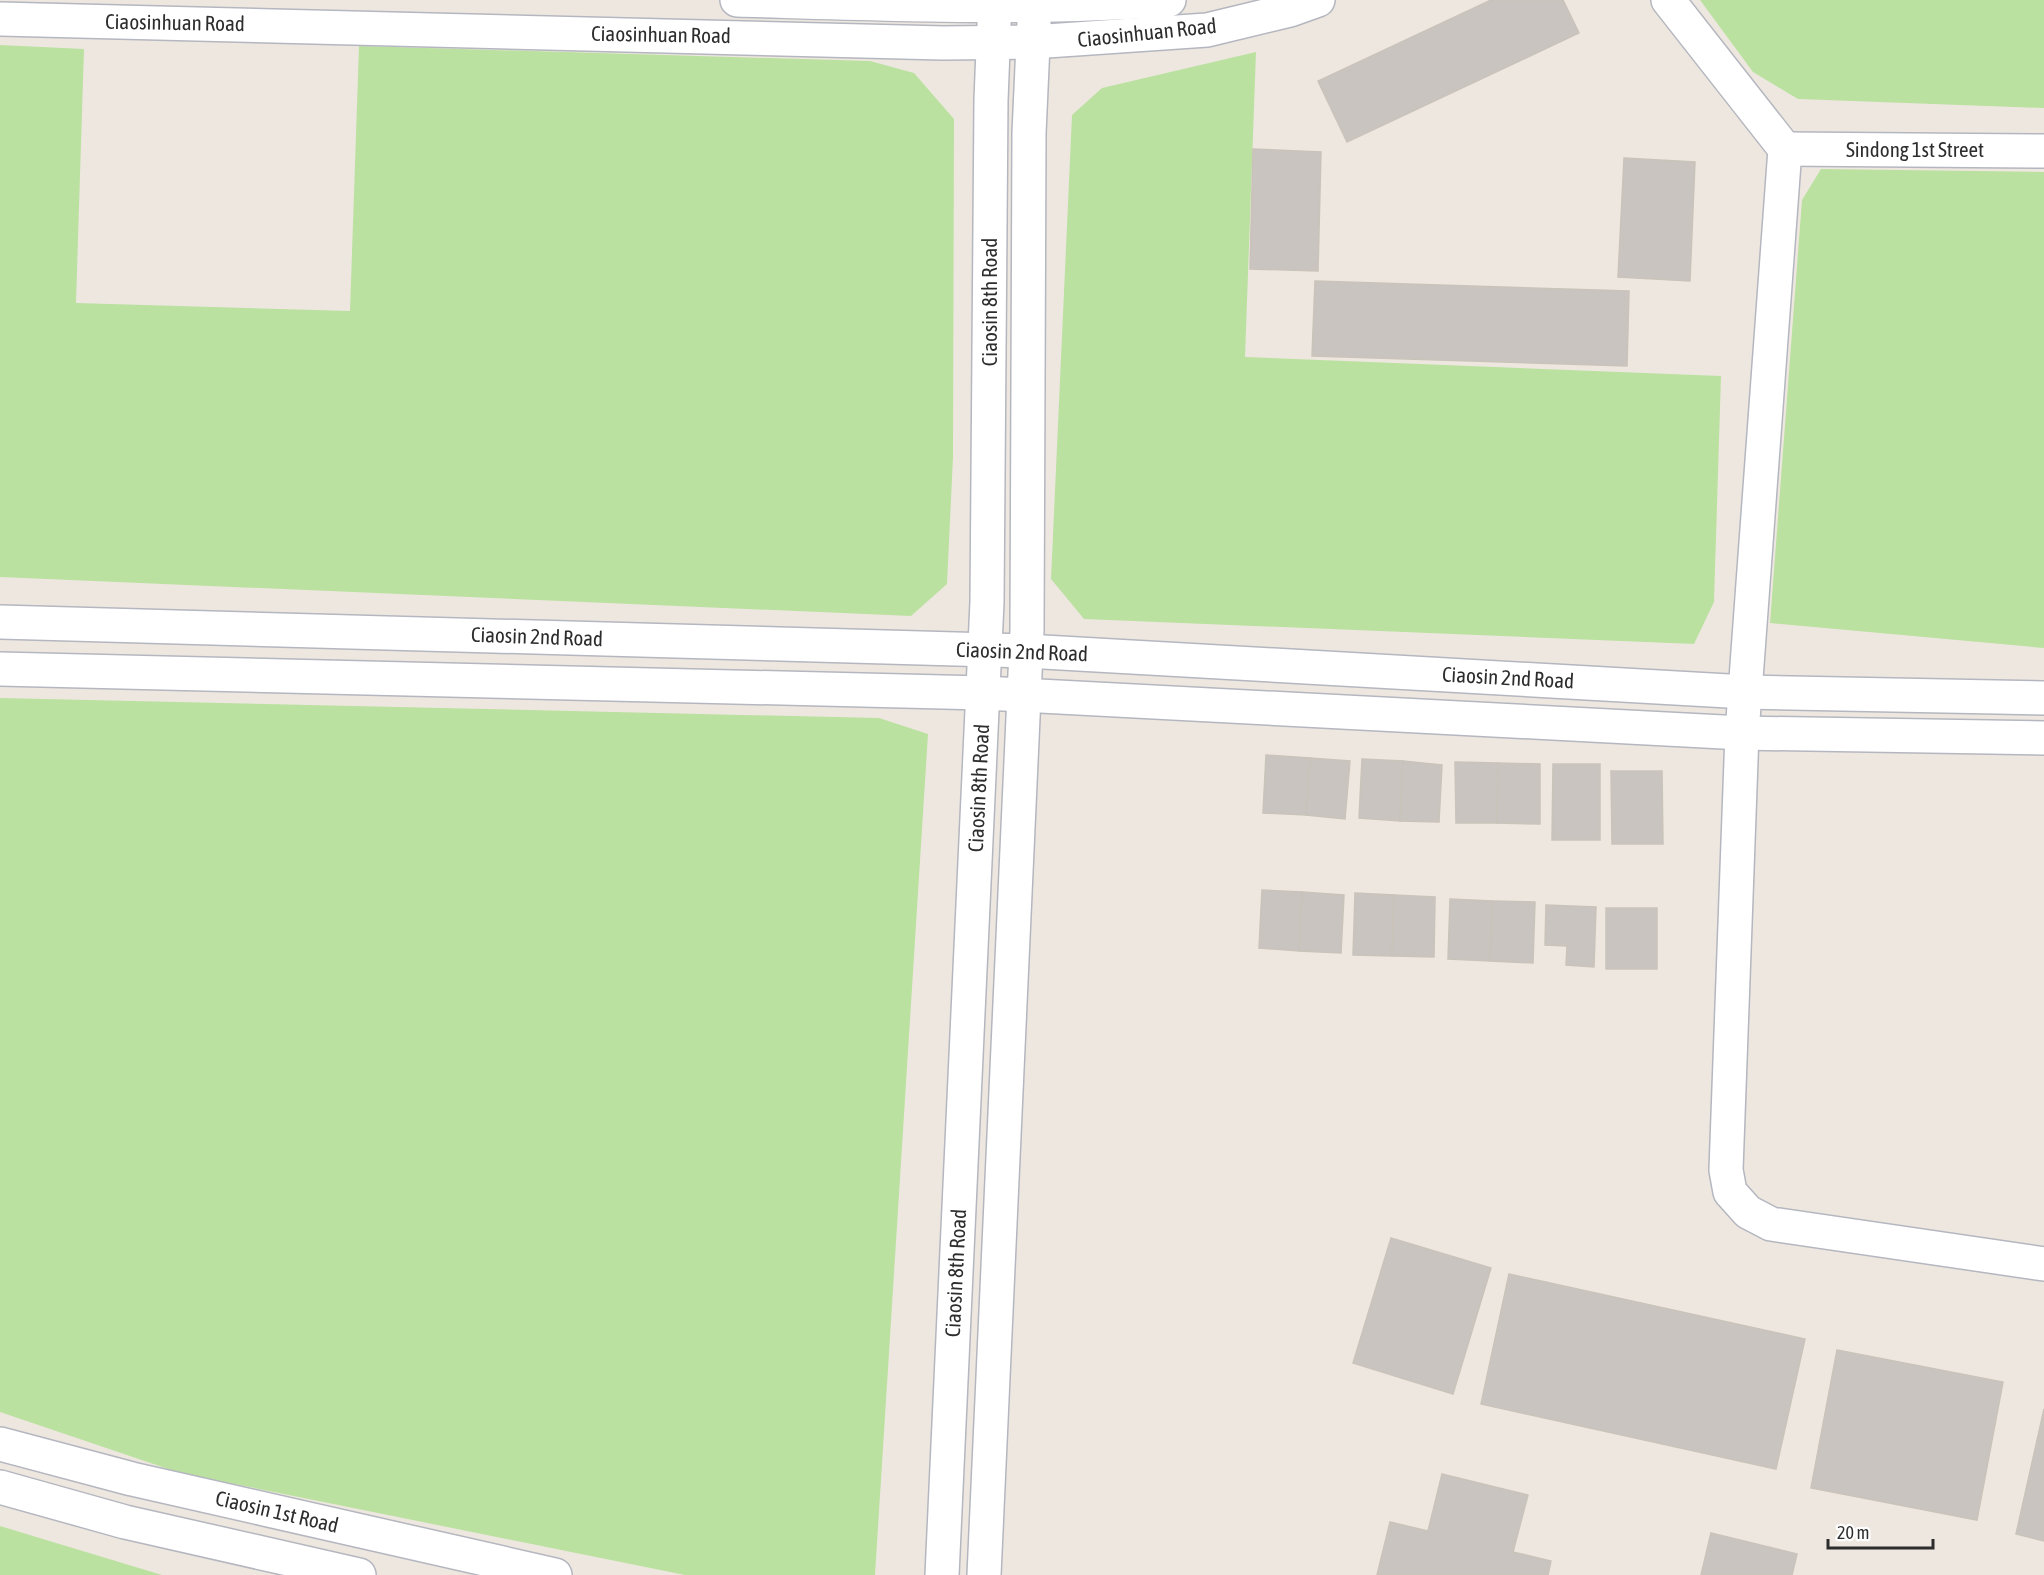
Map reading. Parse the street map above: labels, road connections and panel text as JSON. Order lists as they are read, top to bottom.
{
  "streets": {
    "street": [
      "Ciaosinhuan Road",
      "Sindong 1st Street",
      "Ciaosin 8th Road",
      "Ciaosin 2nd Road",
      "Ciaosin 1st Road"
    ]
  },
  "crossings": [
    ["Ciaosinhuan Road", "Ciaosin 8th Road"],
    ["Ciaosin 8th Road", "Ciaosin 2nd Road"]
  ],
  "scale_bar": "20 m"
}
